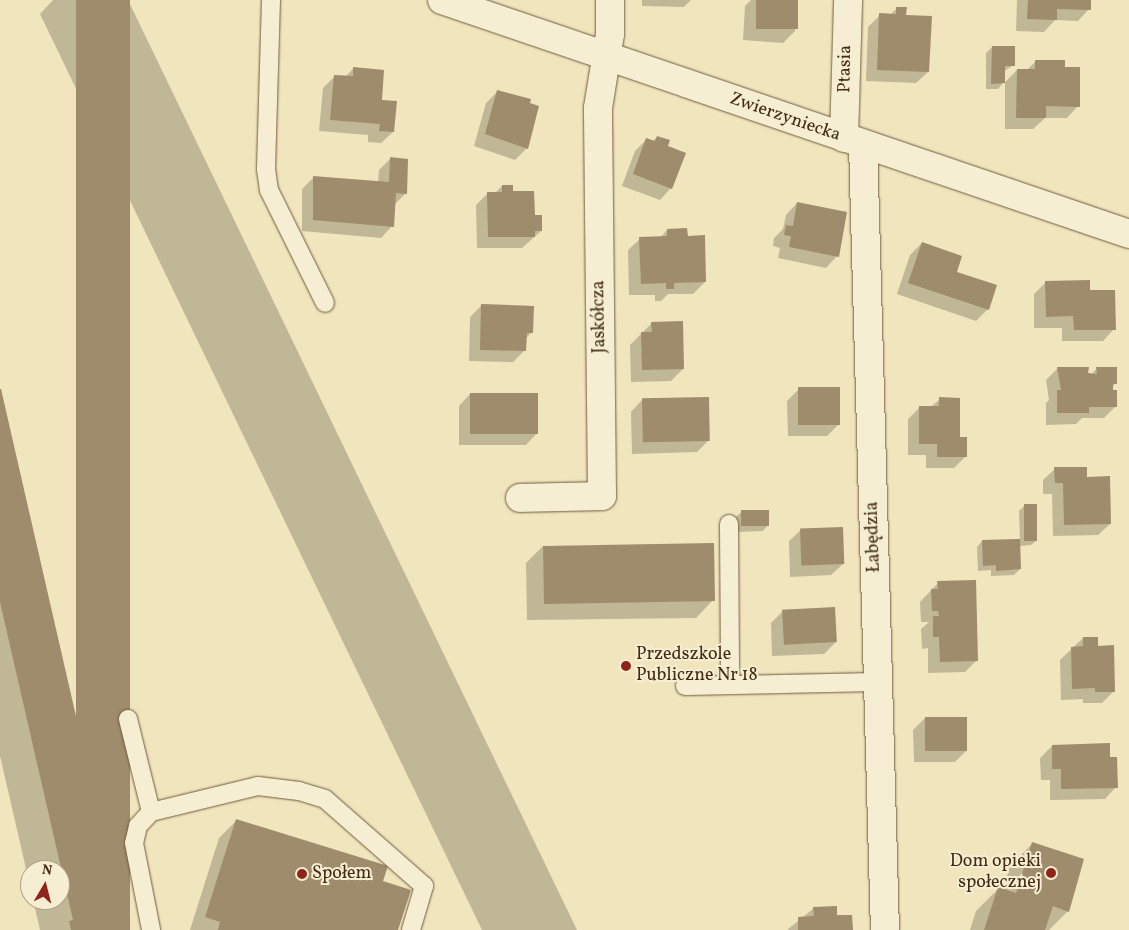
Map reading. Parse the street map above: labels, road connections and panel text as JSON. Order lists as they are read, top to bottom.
{
  "streets": {
    "street": [
      "Ptasia",
      "Zwierzyniecka",
      "Jaskółcza",
      "Łabędzia"
    ]
  },
  "crossings": [
    ["Ptasia", "Zwierzyniecka"],
    ["Ptasia", "Łabędzia"],
    ["Zwierzyniecka", "Jaskółcza"],
    ["Zwierzyniecka", "Łabędzia"]
  ],
  "places": ["Przedszkole Publiczne Nr 18", "Dom opieki społecznej", "Społem"],
  "north": "top"
}
